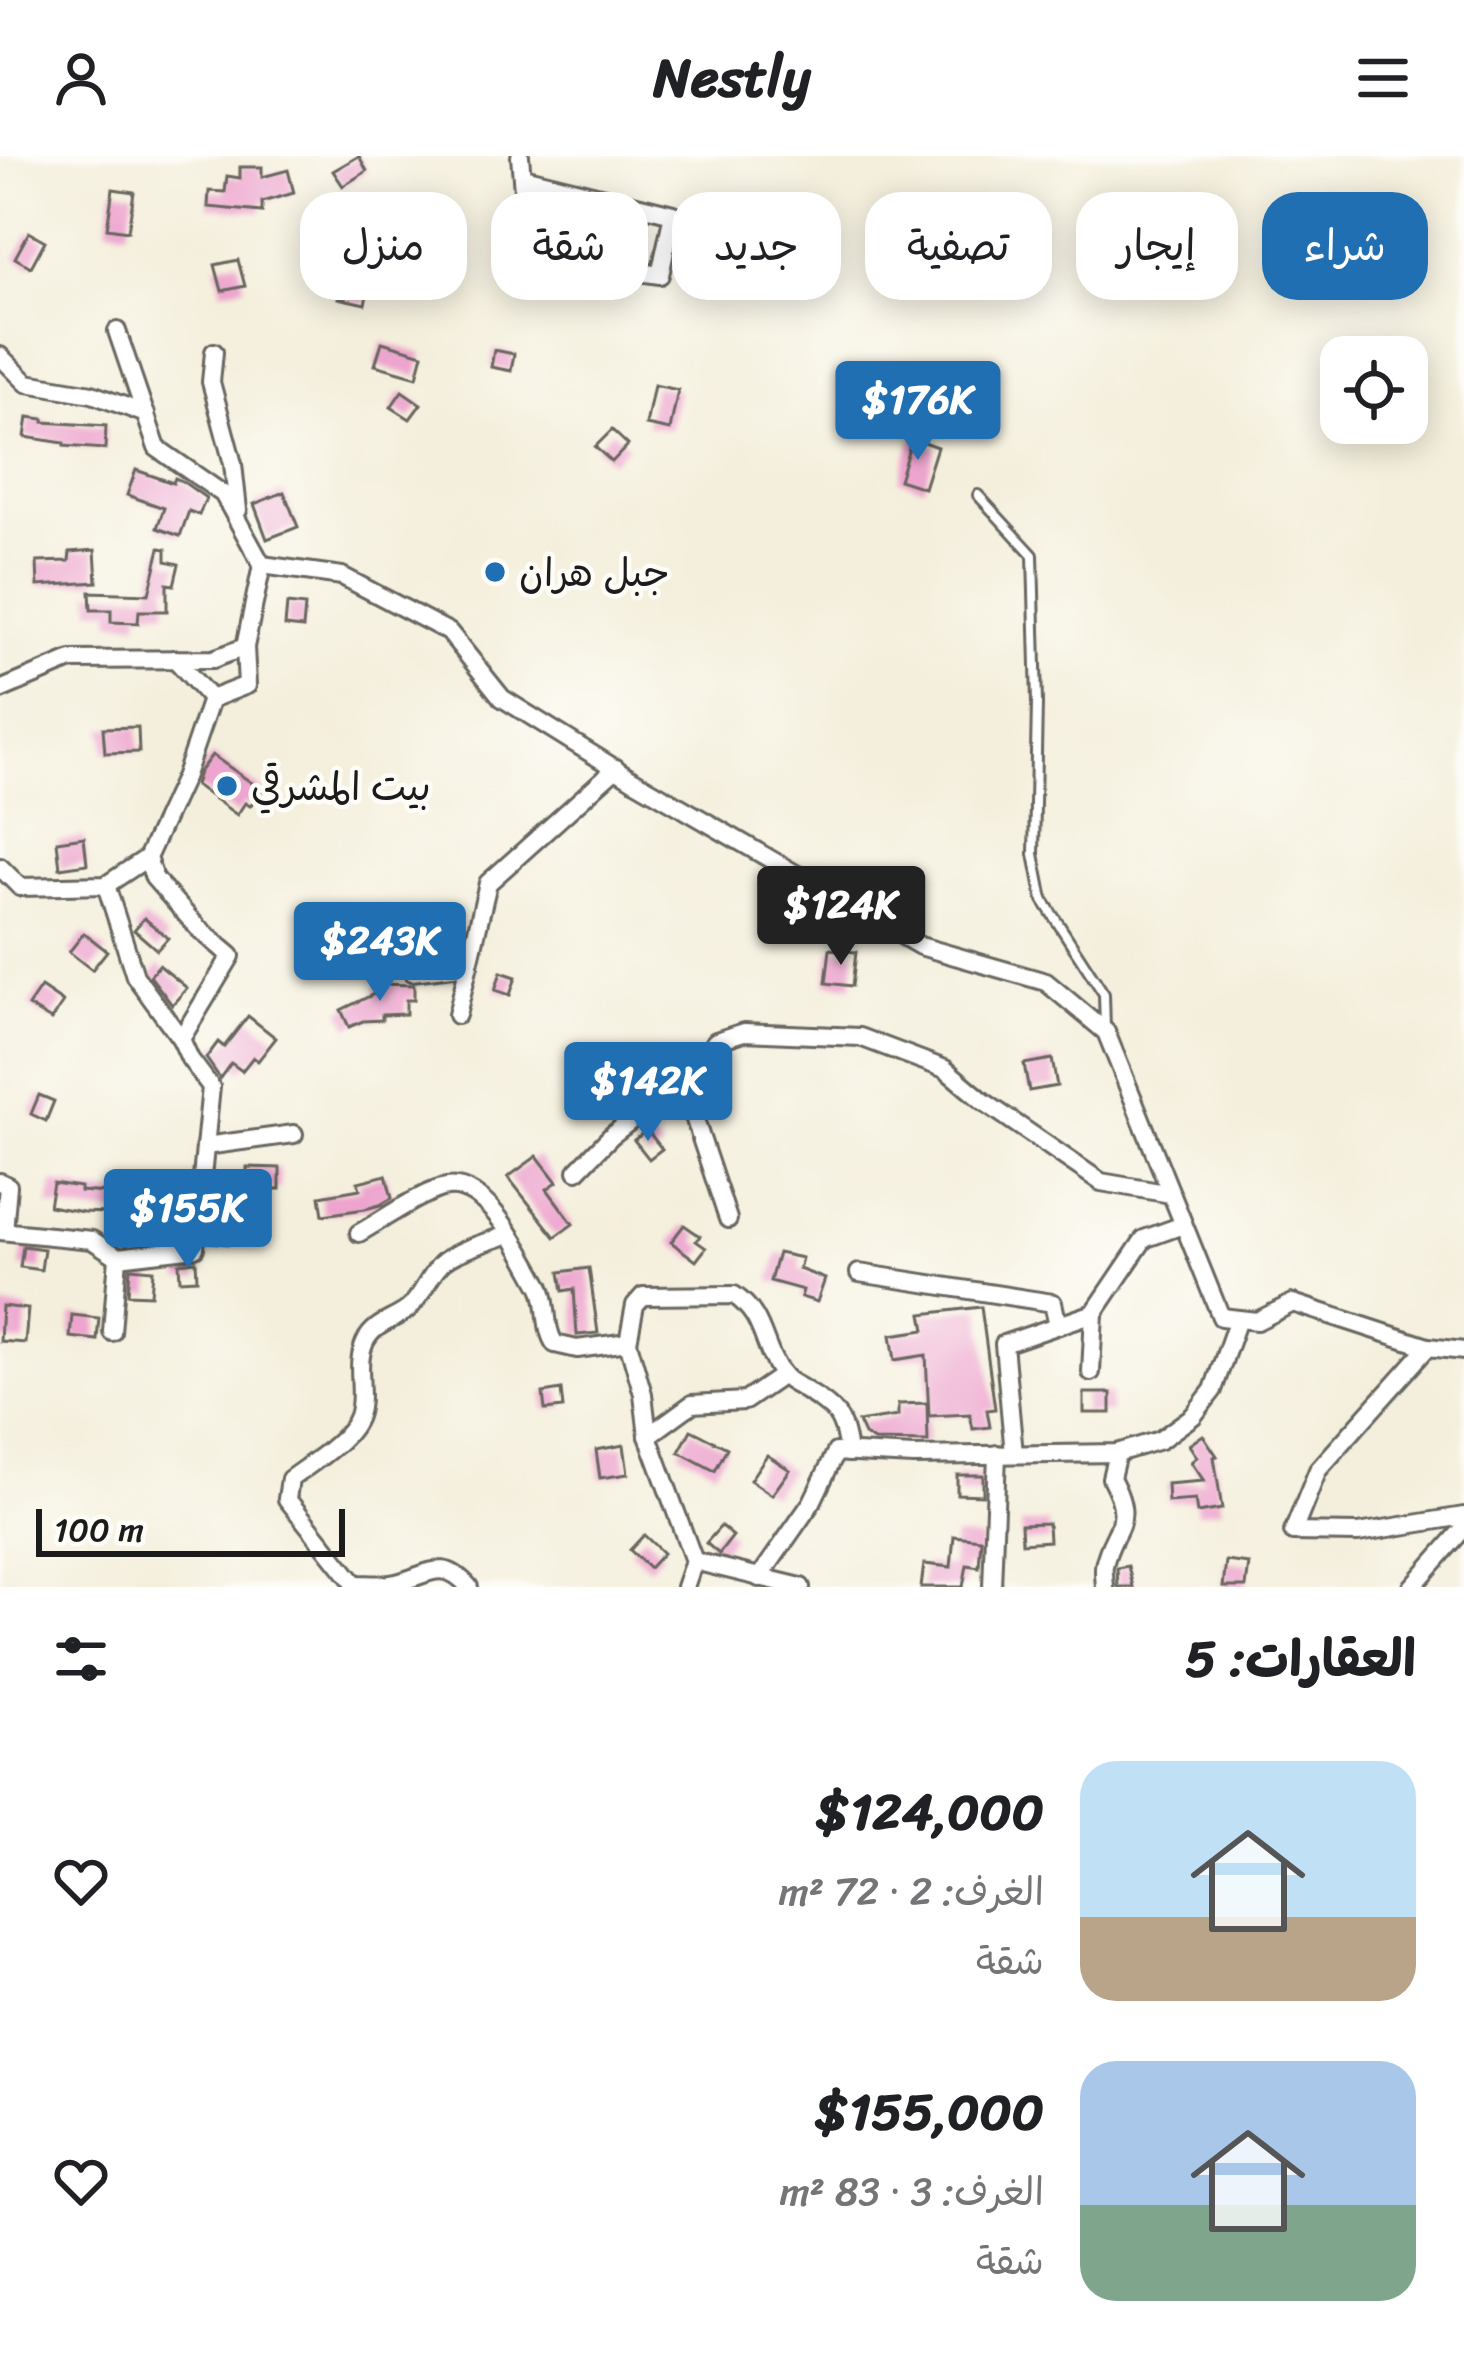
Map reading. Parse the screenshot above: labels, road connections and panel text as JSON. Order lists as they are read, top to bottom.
{
  "places": ["جبل هران", "بيت المشرقي"],
  "scale_bar": "100 m",
  "page": {
    "header": "Nestly",
    "chip": [
      "شراء",
      "إيجار",
      "تصفية",
      "جديد",
      "شقة",
      "منزل"
    ],
    "price": [
      "$176K",
      "$124K",
      "$243K",
      "$142K",
      "$155K"
    ],
    "scale": "100 m",
    "heading": "العقارات: 5",
    "list": [
      {
        "name": "$124,000",
        "note": "الغرف: 2 · 72 m² · شقة"
      },
      {
        "name": "$155,000",
        "note": "الغرف: 3 · 83 m² · شقة"
      }
    ]
  }
}
